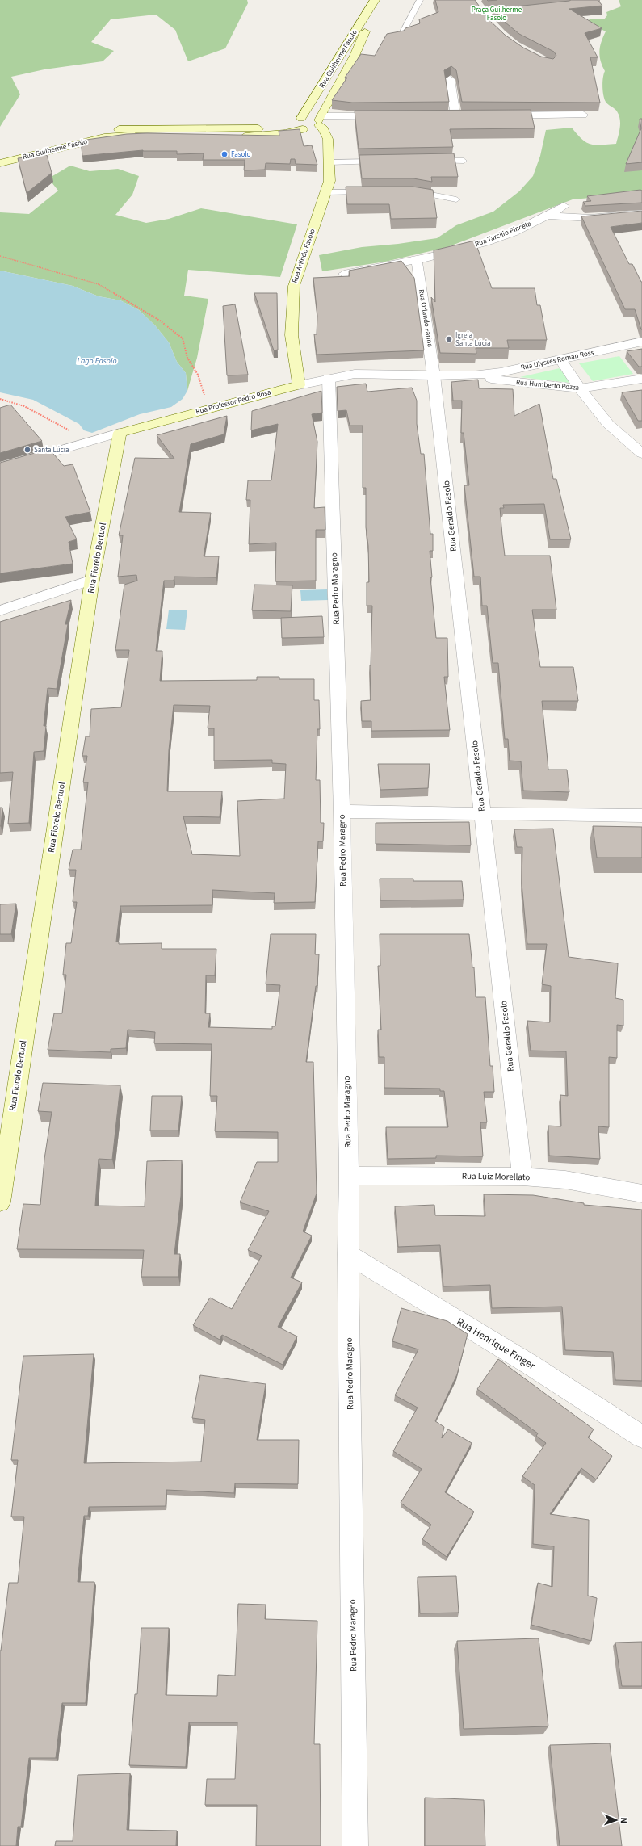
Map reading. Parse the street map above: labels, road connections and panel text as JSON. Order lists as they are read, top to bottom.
{
  "streets": {
    "main road": [
      "Rua Guilherme Fasolo",
      "Rua Arlindo Fasolo",
      "Rua Professor Pedro Rosa",
      "Rua Fiorelo Bertuol"
    ],
    "street": [
      "Rua Tarcilio Pinceta",
      "Rua Orlando Farina",
      "Rua Ulysses Roman Ross",
      "Rua Humberto Pozza",
      "Rua Geraldo Fasolo",
      "Rua Pedro Maragno",
      "Rua Luiz Morellato",
      "Rua Henrique Finger"
    ]
  },
  "crossings": [
    ["Rua Guilherme Fasolo", "Rua Arlindo Fasolo"],
    ["Rua Tarcilio Pinceta", "Rua Orlando Farina"],
    ["Rua Arlindo Fasolo", "Rua Professor Pedro Rosa"],
    ["Rua Orlando Farina", "Rua Professor Pedro Rosa"],
    ["Rua Orlando Farina", "Rua Geraldo Fasolo"],
    ["Rua Ulysses Roman Ross", "Rua Humberto Pozza"],
    ["Rua Ulysses Roman Ross", "Rua Professor Pedro Rosa"],
    ["Rua Humberto Pozza", "Rua Professor Pedro Rosa"],
    ["Rua Professor Pedro Rosa", "Rua Geraldo Fasolo"],
    ["Rua Professor Pedro Rosa", "Rua Fiorelo Bertuol"],
    ["Rua Professor Pedro Rosa", "Rua Pedro Maragno"],
    ["Rua Geraldo Fasolo", "Rua Luiz Morellato"],
    ["Rua Pedro Maragno", "Rua Luiz Morellato"],
    ["Rua Pedro Maragno", "Rua Henrique Finger"]
  ],
  "water": ["Lago Fasolo"],
  "parks": ["Praça Guilherme Fasolo"],
  "places": ["Fasolo", "Igreja Santa Lúcia", "Santa Lúcia"],
  "north": "right"
}
